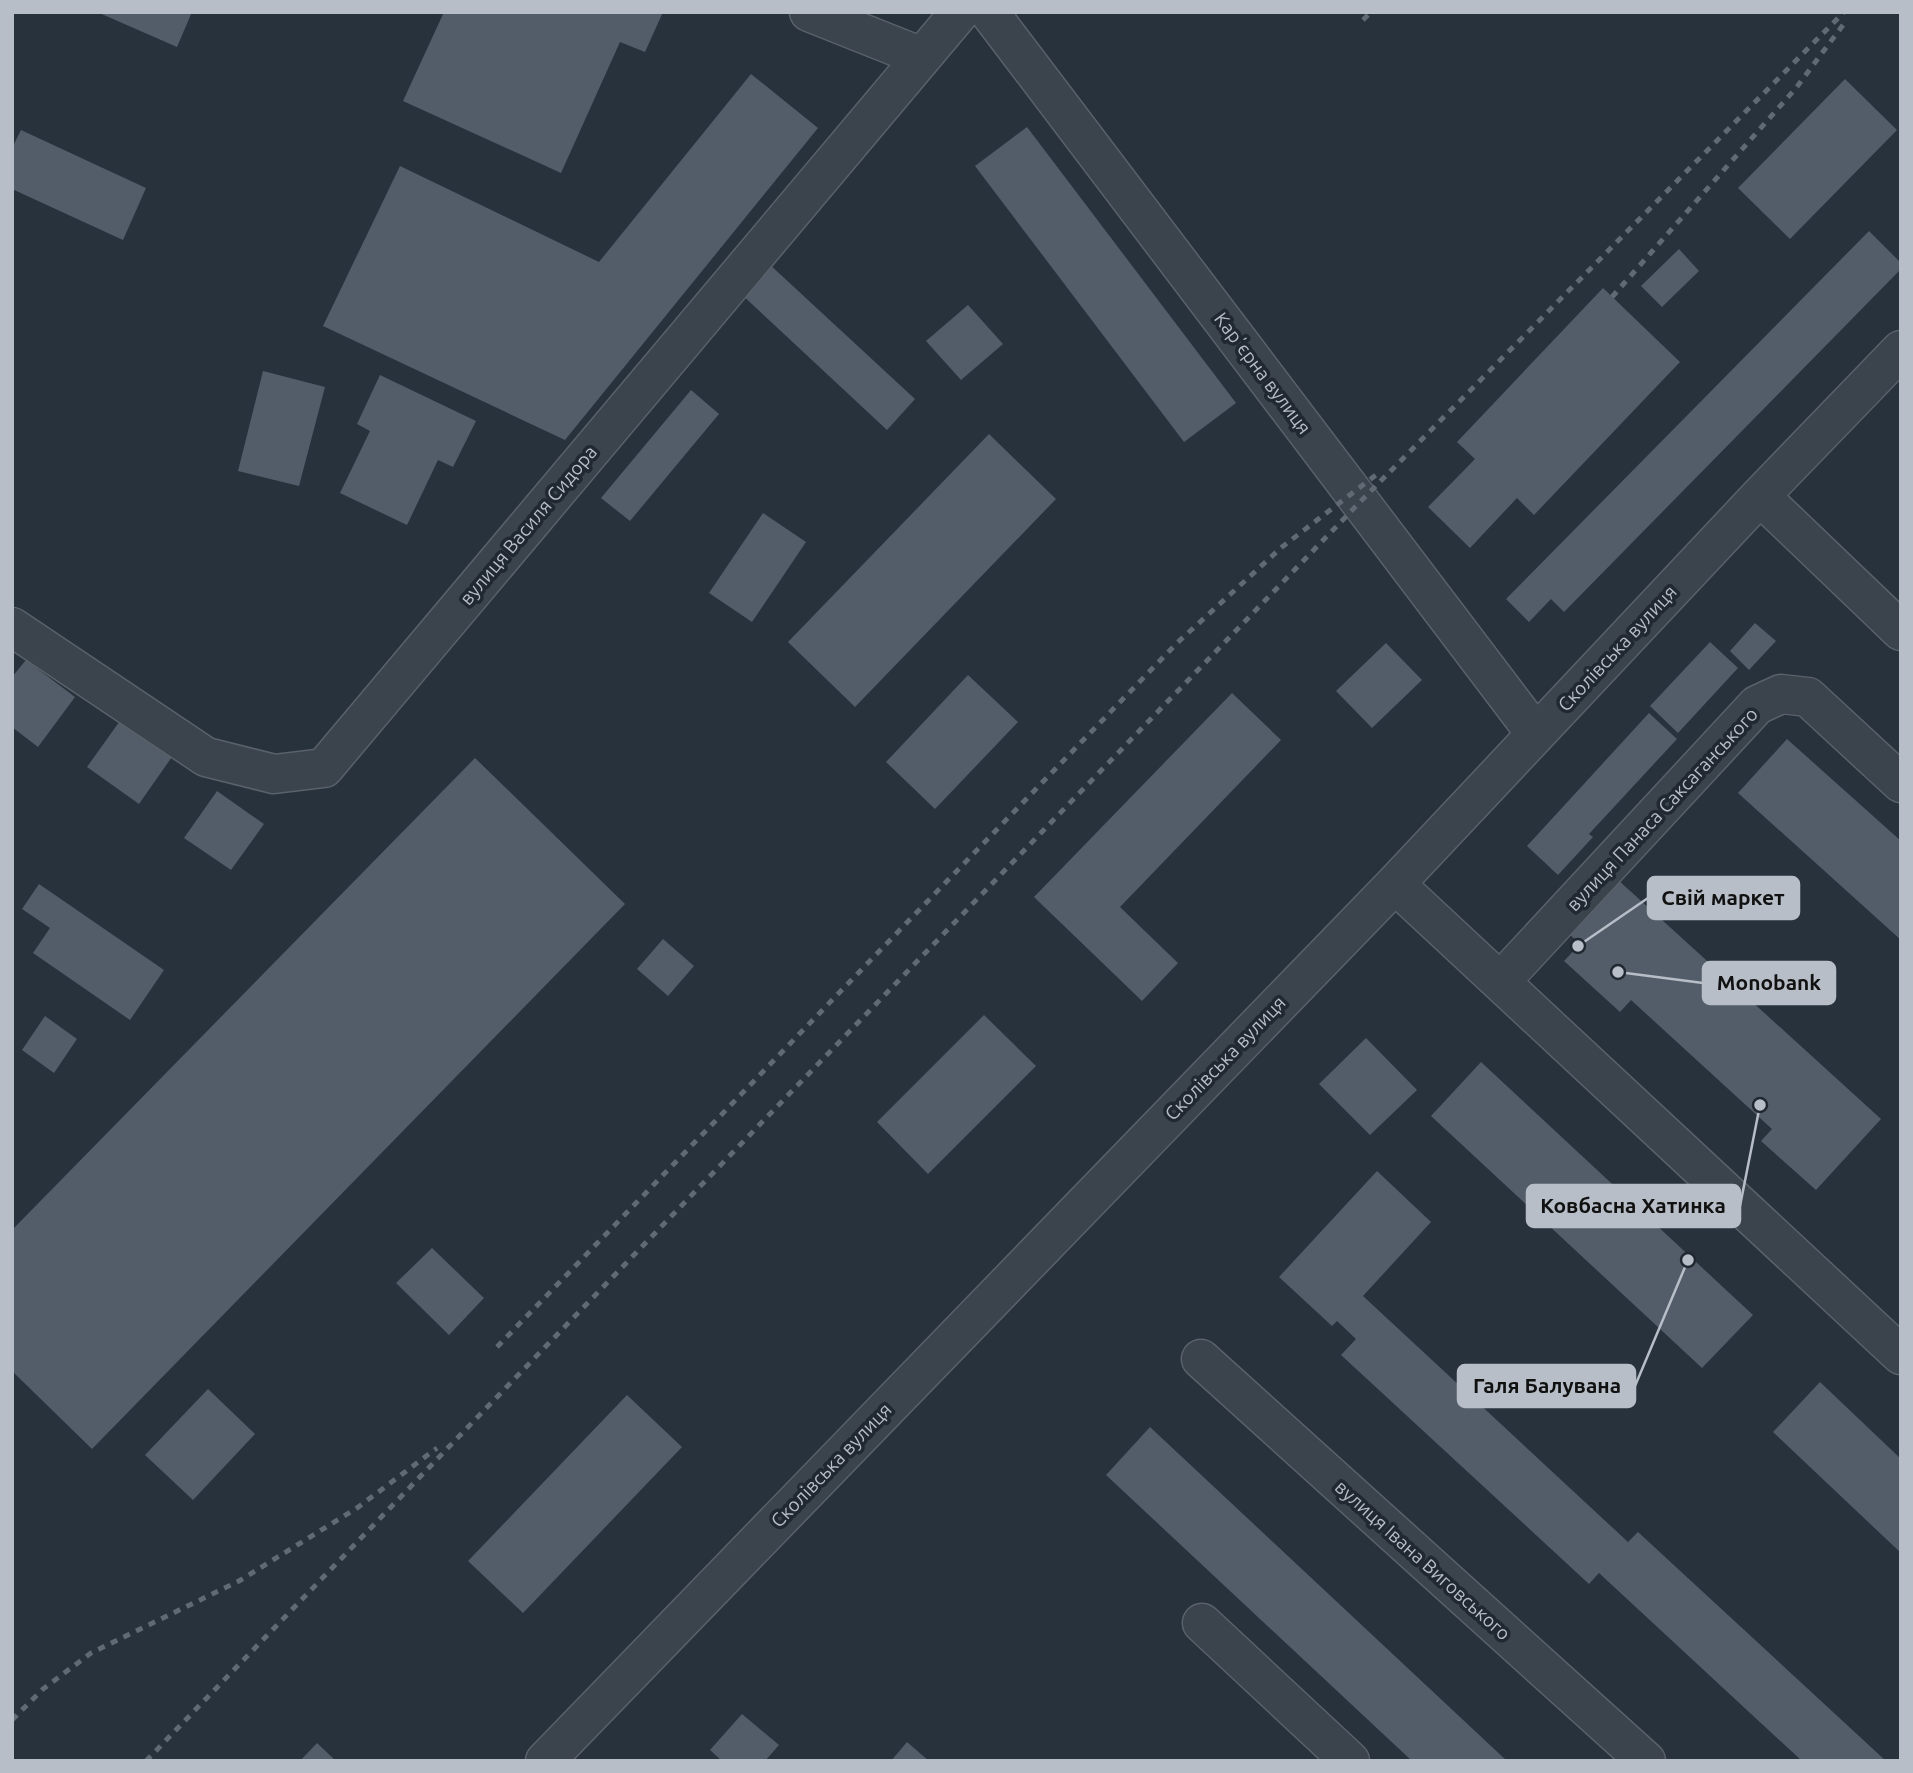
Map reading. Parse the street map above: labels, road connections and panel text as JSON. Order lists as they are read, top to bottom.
{
  "streets": {
    "street": [
      "Карʼєрна вулиця",
      "вулиця Василя Сидора",
      "Сколівська вулиця",
      "вулиця Панаса Саксаганського",
      "вулиця Івана Виговського"
    ]
  },
  "crossings": [
    ["Карʼєрна вулиця", "Сколівська вулиця"]
  ],
  "places": [
    "Свій маркет",
    "Monobank",
    "Ковбасна Хатинка",
    "Галя Балувана"
  ]
}
